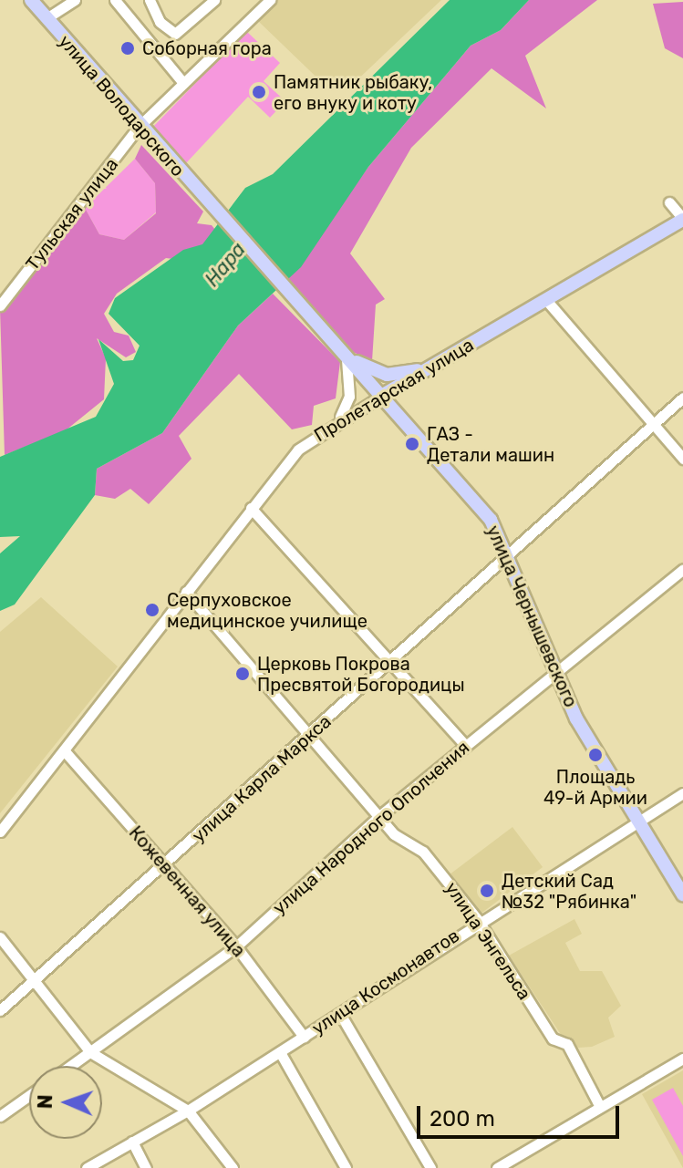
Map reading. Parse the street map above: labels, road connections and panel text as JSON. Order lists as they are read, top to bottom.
{
  "streets": {
    "main road": ["улица Володарского", "Пролетарская улица", "улица Чернышевского"],
    "street": [
      "Тульская улица",
      "улица Карла Маркса",
      "улица Народного Ополчения",
      "Кожевенная улица",
      "улица Энгельса",
      "улица Космонавтов"
    ]
  },
  "crossings": [
    ["улица Володарского", "Тульская улица"],
    ["улица Володарского", "улица Чернышевского"],
    ["Пролетарская улица", "улица Чернышевского"],
    ["Пролетарская улица", "Кожевенная улица"],
    ["Пролетарская улица", "улица Энгельса"],
    ["улица Чернышевского", "улица Карла Маркса"],
    ["улица Чернышевского", "улица Народного Ополчения"],
    ["улица Чернышевского", "улица Космонавтов"],
    ["улица Карла Маркса", "Кожевенная улица"],
    ["улица Карла Маркса", "улица Энгельса"],
    ["улица Народного Ополчения", "Кожевенная улица"],
    ["улица Народного Ополчения", "улица Энгельса"],
    ["Кожевенная улица", "улица Космонавтов"],
    ["улица Энгельса", "улица Космонавтов"]
  ],
  "water": ["Нара"],
  "places": [
    "Соборная гора",
    "Памятник рыбаку, его внуку и коту",
    "ГАЗ - Детали машин",
    "Серпуховское медицинское училище",
    "Церковь Покрова Пресвятой Богородицы",
    "Площадь 49-й Армии",
    "Детский Сад №32 \"Рябинка\""
  ],
  "scale_bar": "200 m",
  "north": "left"
}
